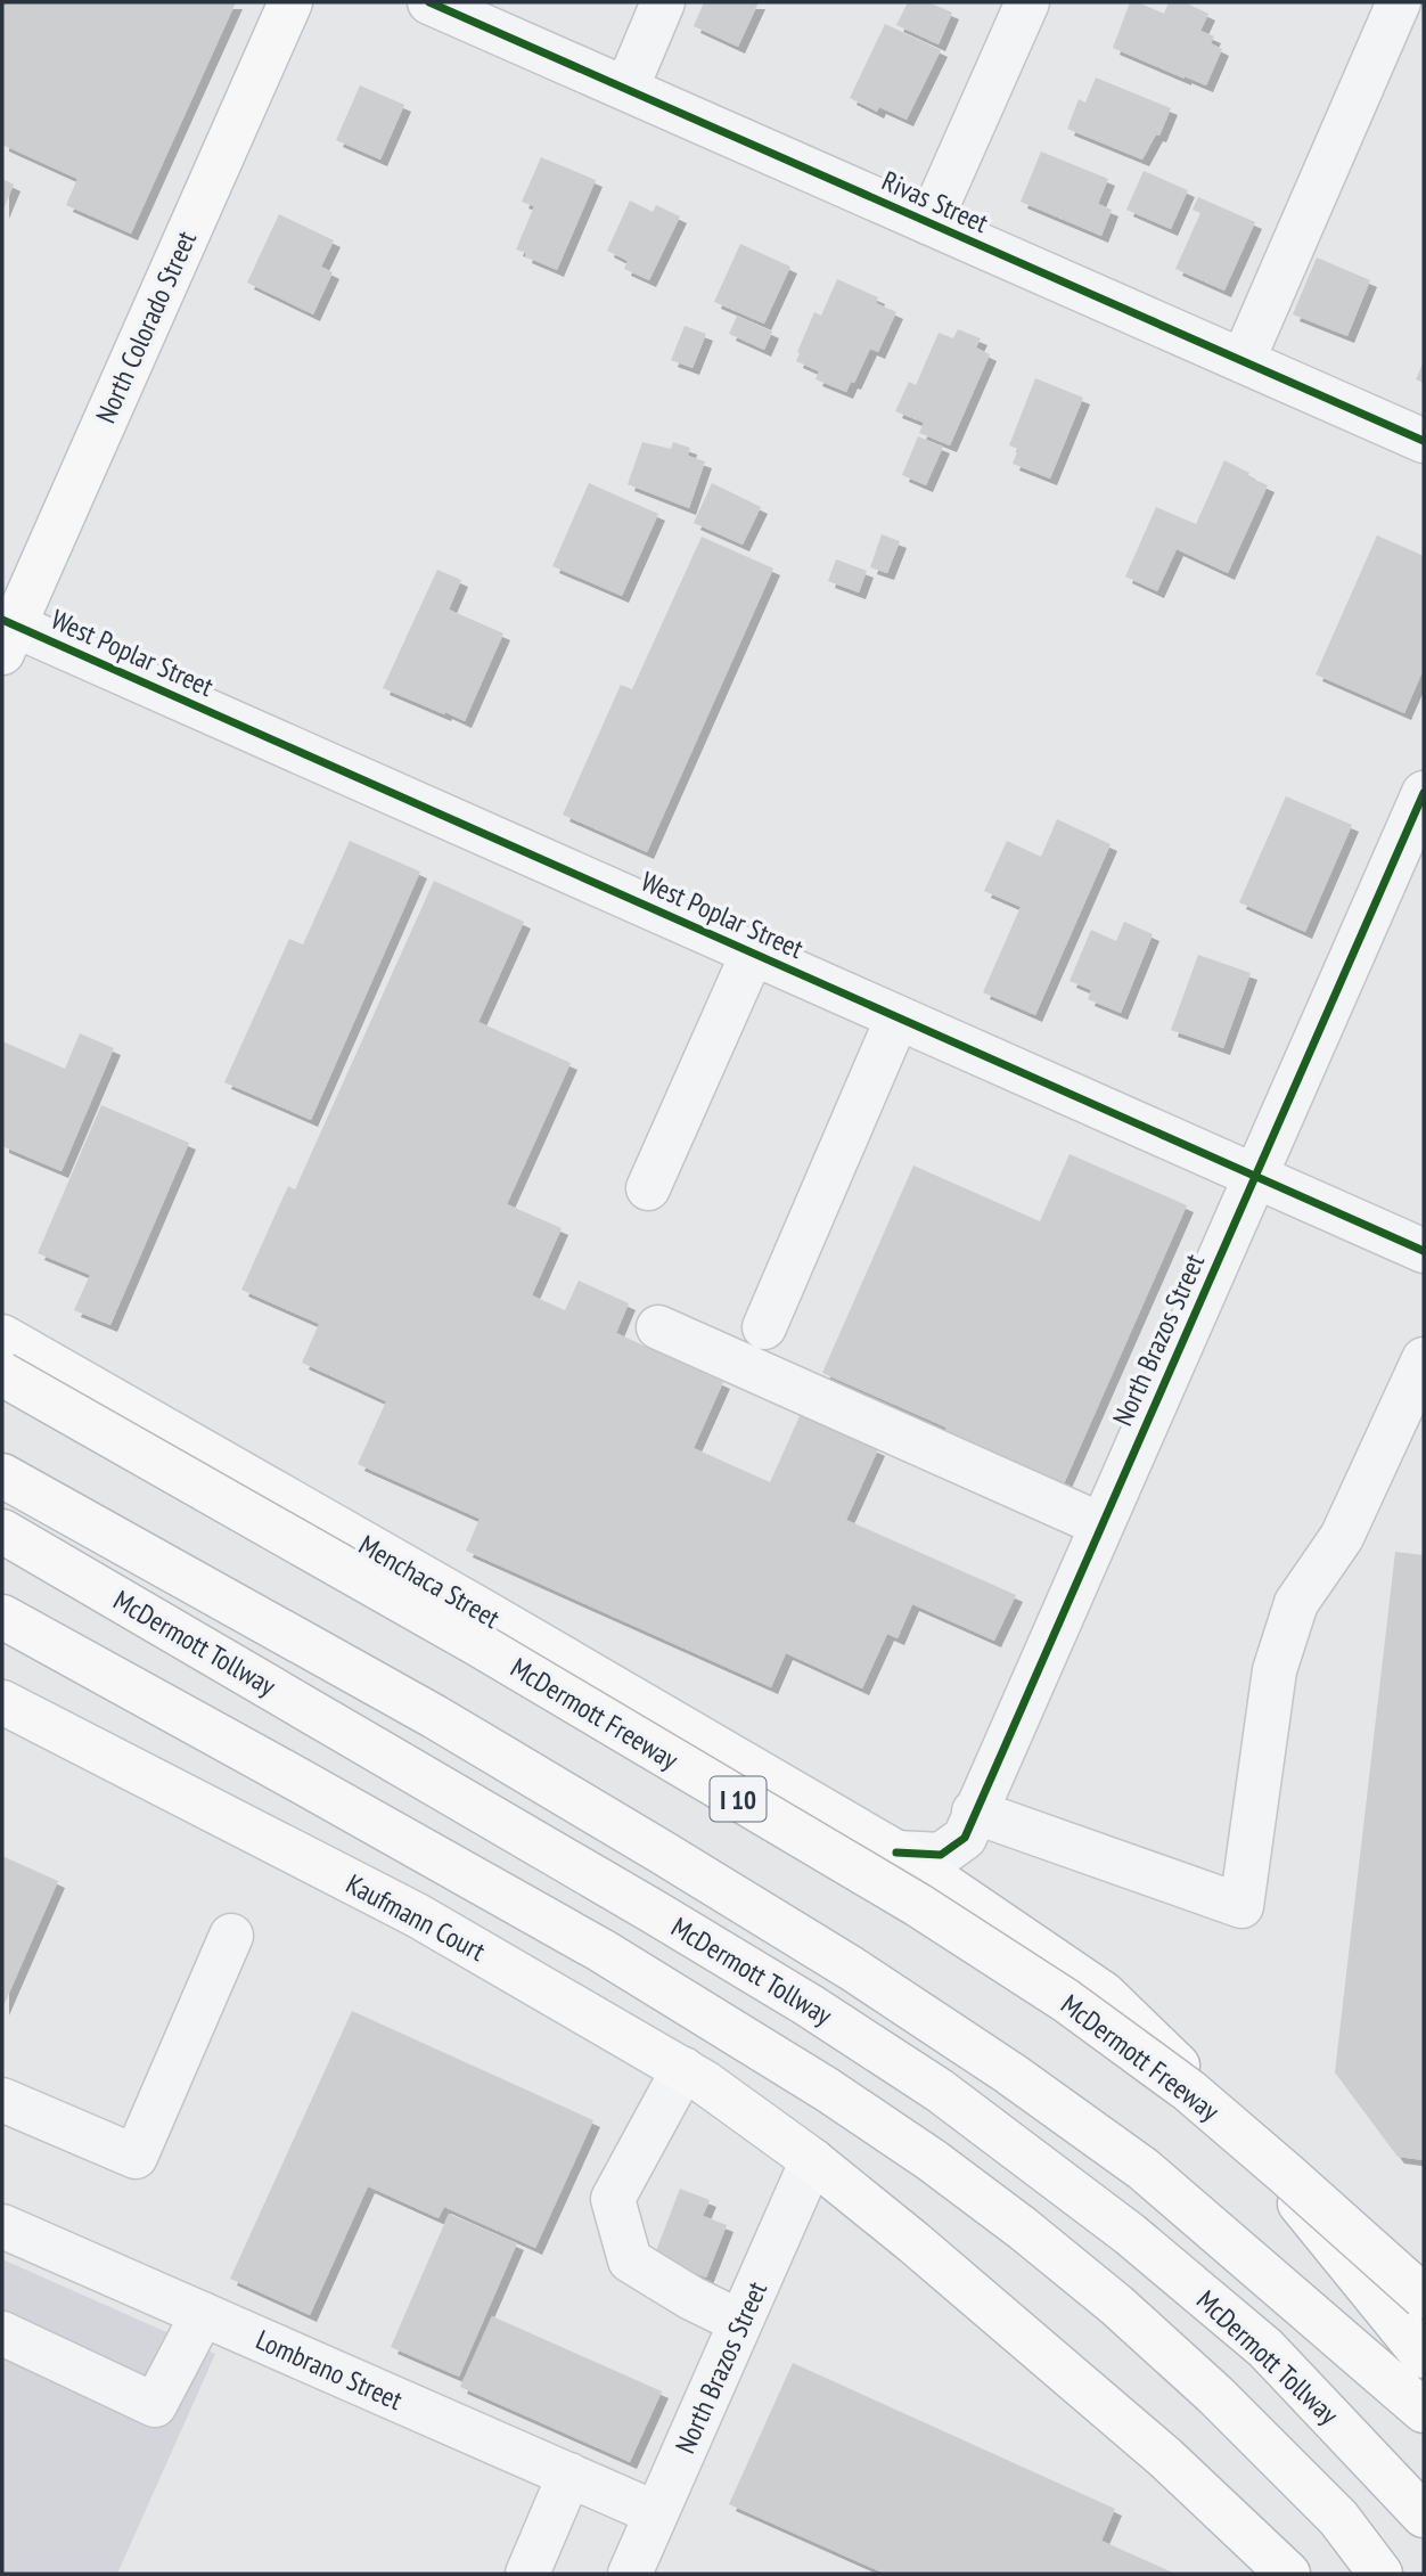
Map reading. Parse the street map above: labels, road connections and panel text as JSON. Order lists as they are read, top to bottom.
{
  "streets": {
    "main road": [
      "North Colorado Street",
      "Menchaca Street",
      "McDermott Tollway",
      "McDermott Freeway",
      "I 10",
      "Kaufmann Court"
    ],
    "street": [
      "Rivas Street",
      "West Poplar Street",
      "North Brazos Street",
      "Lombrano Street"
    ]
  },
  "crossings": [
    ["North Colorado Street", "West Poplar Street"],
    ["West Poplar Street", "North Brazos Street"],
    ["North Brazos Street", "Menchaca Street"],
    ["North Brazos Street", "Kaufmann Court"],
    ["North Brazos Street", "Lombrano Street"]
  ]
}
